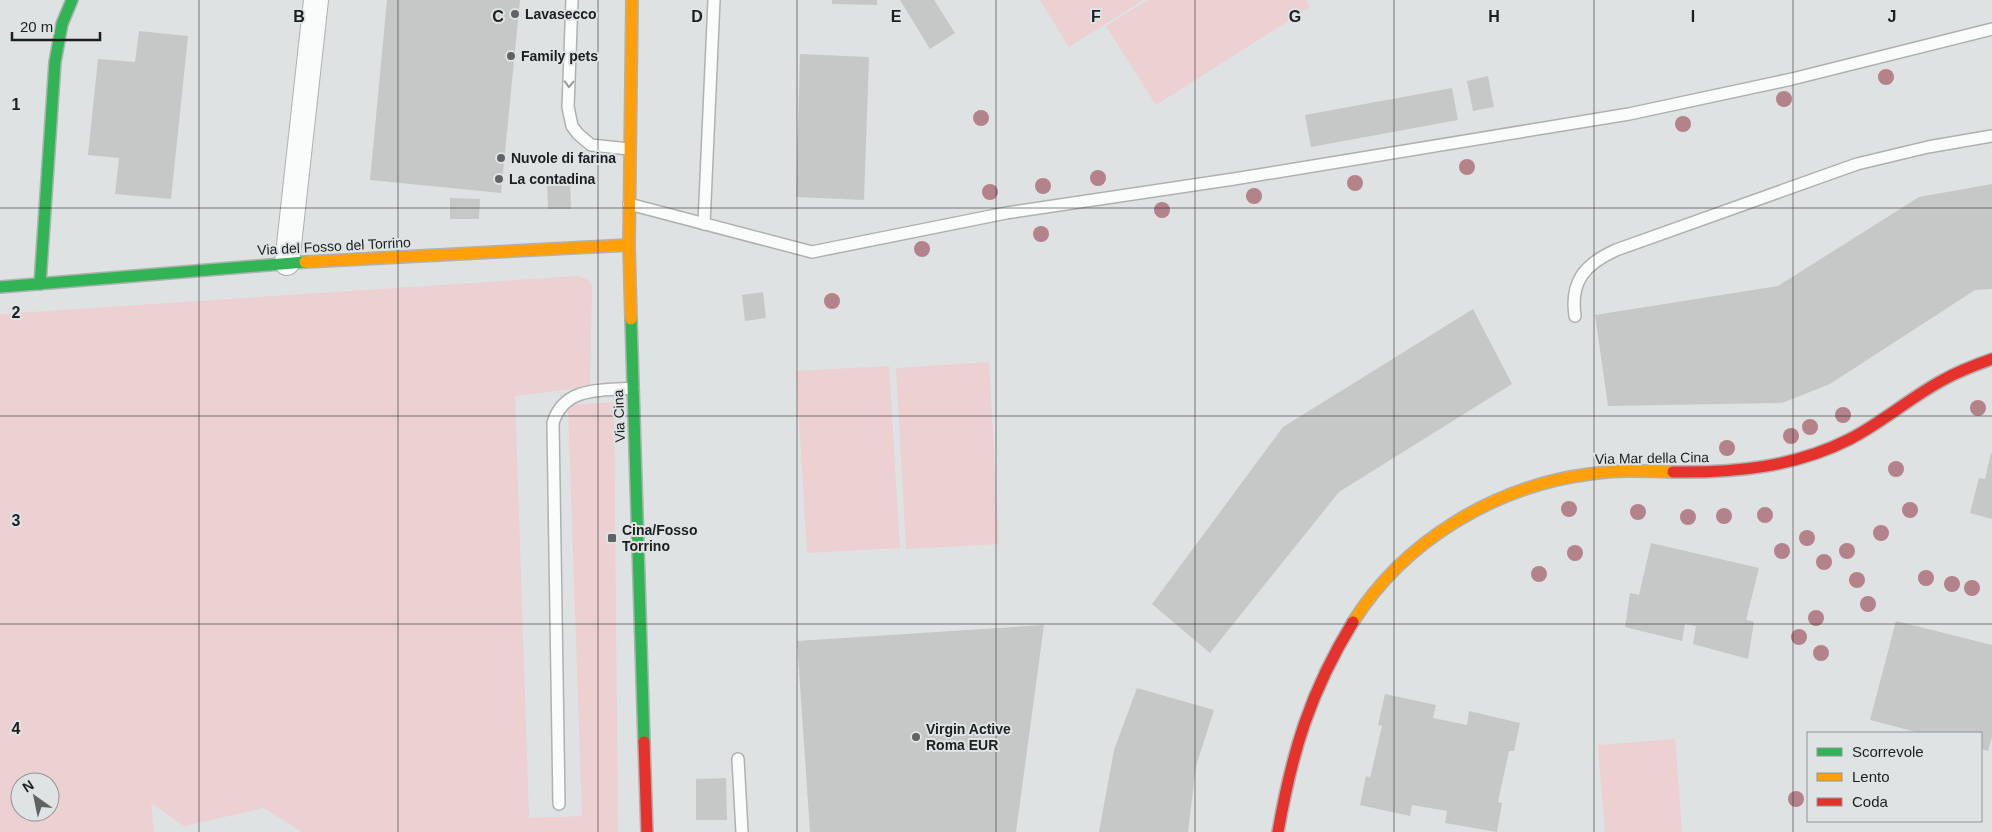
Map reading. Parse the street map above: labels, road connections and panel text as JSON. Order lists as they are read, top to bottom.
{
  "streets": {
    "street": ["Via del Fosso del Torrino", "Via Cina", "Via Mar della Cina"]
  },
  "crossings": [
    ["Via del Fosso del Torrino", "Via Cina"]
  ],
  "places": {
    "other": [
      "Lavasecco",
      "Family pets",
      "Nuvole di farina",
      "La contadina",
      "Virgin Active Roma EUR"
    ],
    "transit": ["Cina/Fosso Torrino"]
  },
  "legend": ["Scorrevole", "Lento", "Coda"],
  "scale_bar": "20 m",
  "north": "top left",
  "grid": {
    "columns": [
      "B",
      "C",
      "D",
      "E",
      "F",
      "G",
      "H",
      "I",
      "J"
    ],
    "rows": [
      "1",
      "2",
      "3",
      "4"
    ]
  }
}
